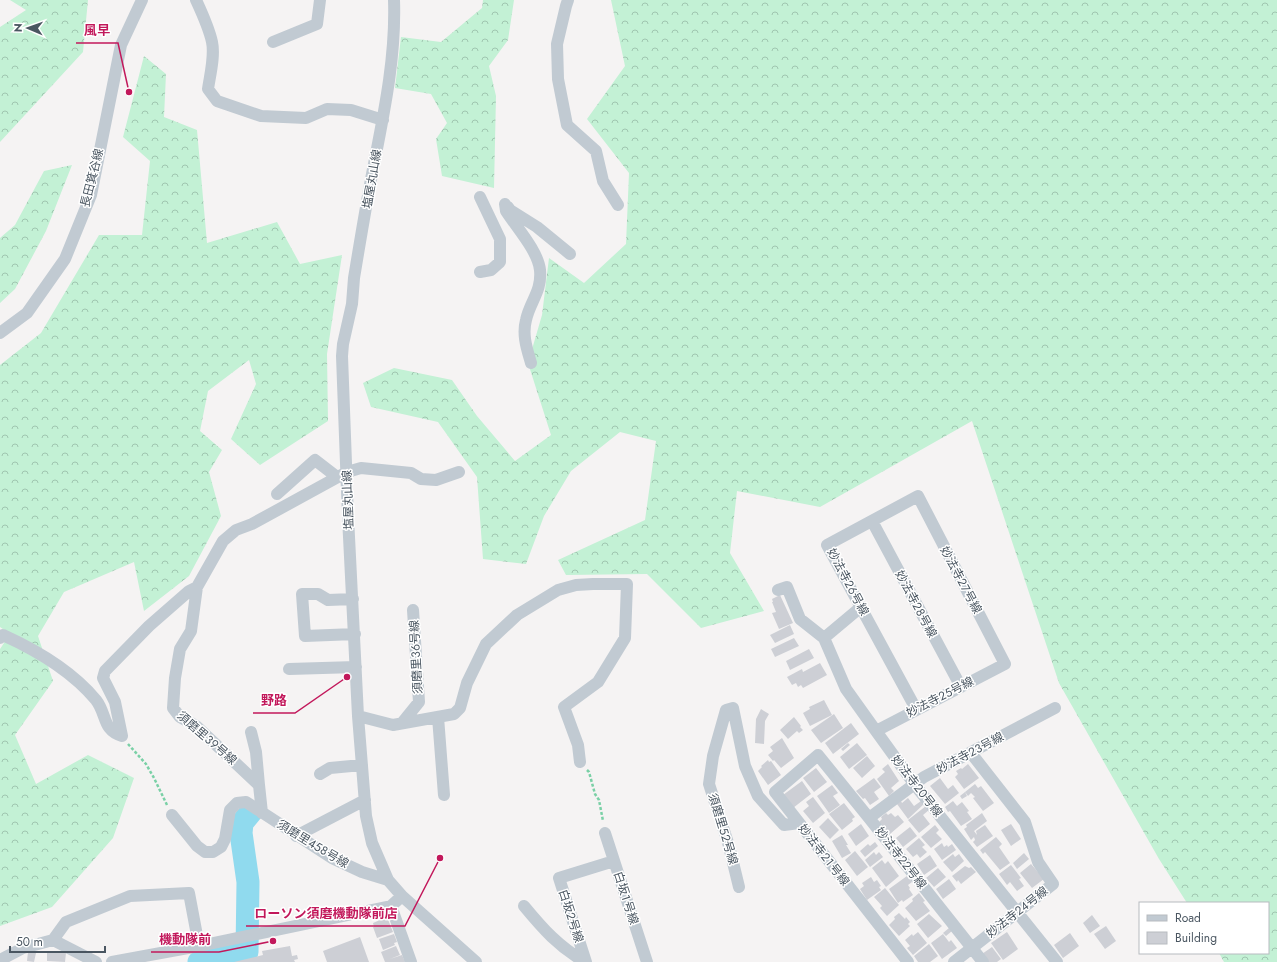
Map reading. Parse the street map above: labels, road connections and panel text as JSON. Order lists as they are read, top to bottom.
{
  "streets": {
    "street": [
      "長田箕谷線",
      "塩屋丸山線",
      "妙法寺２７号線",
      "妙法寺２６号線",
      "妙法寺２８号線",
      "須磨里３６号線",
      "妙法寺２５号線",
      "須磨里３９号線",
      "妙法寺２３号線",
      "妙法寺２０号線",
      "須磨里５２号線",
      "須磨里４５８号線",
      "妙法寺２１号線",
      "妙法寺２２号線",
      "白坂１号線",
      "妙法寺２４号線",
      "白坂２号線"
    ]
  },
  "crossings": [
    ["塩屋丸山線", "須磨里４５８号線"],
    ["妙法寺２７号線", "妙法寺２６号線"],
    ["妙法寺２７号線", "妙法寺２５号線"],
    ["妙法寺２６号線", "妙法寺２８号線"],
    ["妙法寺２６号線", "妙法寺２５号線"],
    ["妙法寺２８号線", "妙法寺２５号線"],
    ["妙法寺２５号線", "妙法寺２０号線"],
    ["妙法寺２３号線", "妙法寺２０号線"],
    ["妙法寺２３号線", "妙法寺２２号線"],
    ["妙法寺２３号線", "妙法寺２４号線"],
    ["妙法寺２０号線", "妙法寺２４号線"],
    ["須磨里５２号線", "妙法寺２１号線"],
    ["妙法寺２１号線", "妙法寺２２号線"],
    ["妙法寺２２号線", "妙法寺２４号線"],
    ["白坂１号線", "白坂２号線"]
  ],
  "places": [
    "風早",
    "野路",
    "ローソン須磨機動隊前店",
    "機動隊前"
  ],
  "legend": ["Road", "Building"],
  "scale_bar": "50 m",
  "north": "left"
}
